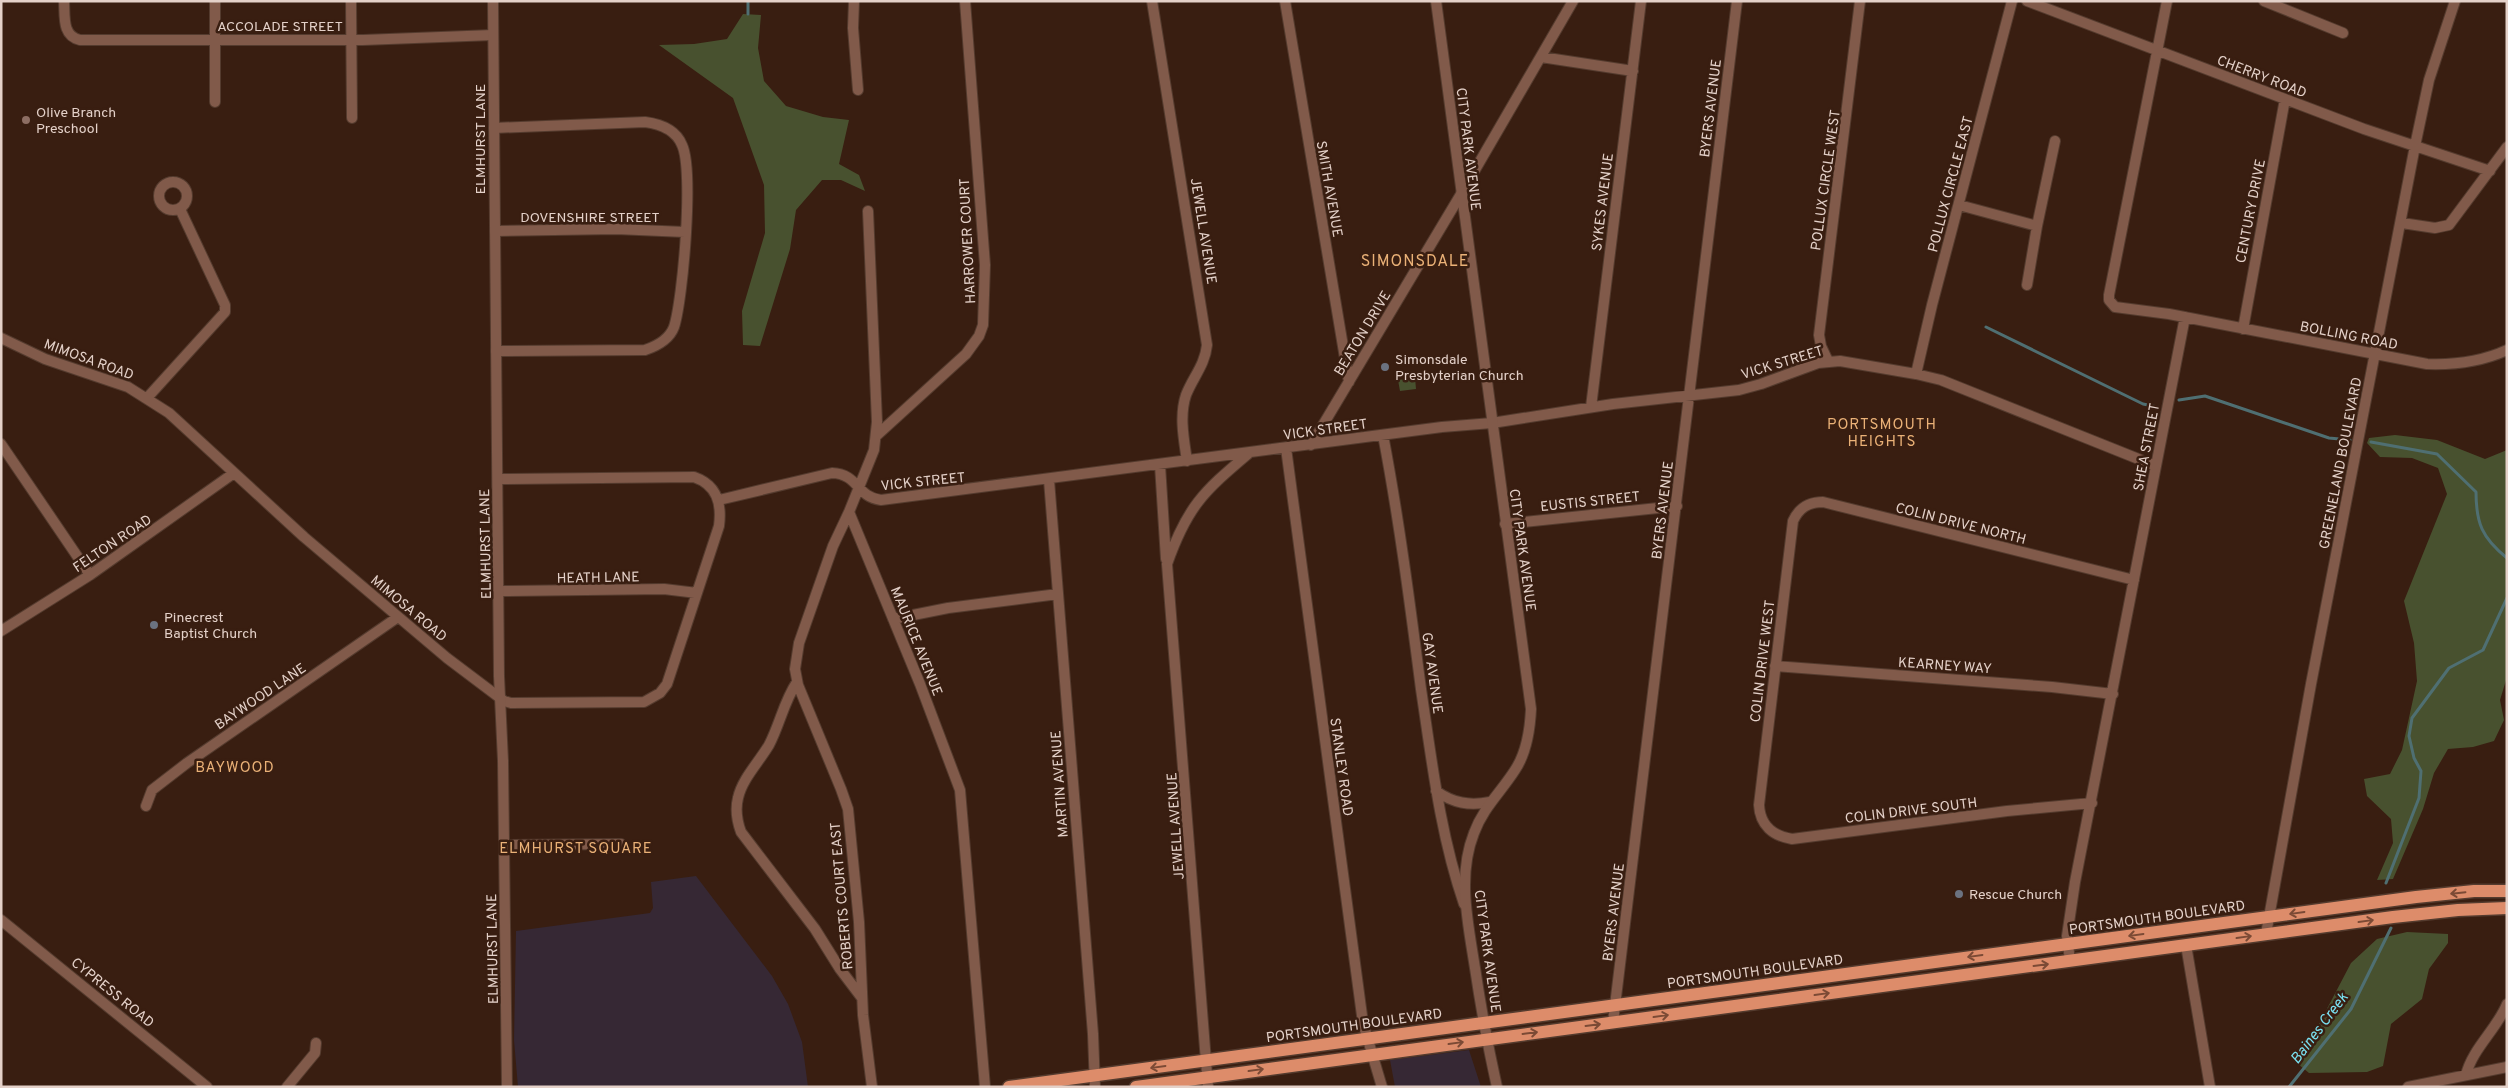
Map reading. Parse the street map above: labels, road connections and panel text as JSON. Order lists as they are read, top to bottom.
{
  "streets": {
    "main road": ["PORTSMOUTH BOULEVARD"],
    "street": [
      "ACCOLADE STREET",
      "CHERRY ROAD",
      "BYERS AVENUE",
      "ELMHURST LANE",
      "CITY PARK AVENUE",
      "POLLUX CIRCLE WEST",
      "POLLUX CIRCLE EAST",
      "SMITH AVENUE",
      "SYKES AVENUE",
      "CENTURY DRIVE",
      "DOVENSHIRE STREET",
      "JEWELL AVENUE",
      "HARROWER COURT",
      "BEATON DRIVE",
      "BOLLING ROAD",
      "MIMOSA ROAD",
      "VICK STREET",
      "SHEA STREET",
      "GREENELAND BOULEVARD",
      "EUSTIS STREET",
      "COLIN DRIVE NORTH",
      "FELTON ROAD",
      "HEATH LANE",
      "MAURICE AVENUE",
      "COLIN DRIVE WEST",
      "KEARNEY WAY",
      "GAY AVENUE",
      "BAYWOOD LANE",
      "STANLEY ROAD",
      "MARTIN AVENUE",
      "COLIN DRIVE SOUTH",
      "ROBERTS COURT EAST",
      "CYPRESS ROAD"
    ]
  },
  "crossings": [
    ["ACCOLADE STREET", "ELMHURST LANE"],
    ["CHERRY ROAD", "CENTURY DRIVE"],
    ["CHERRY ROAD", "GREENELAND BOULEVARD"],
    ["BYERS AVENUE", "VICK STREET"],
    ["BYERS AVENUE", "EUSTIS STREET"],
    ["BYERS AVENUE", "PORTSMOUTH BOULEVARD"],
    ["ELMHURST LANE", "DOVENSHIRE STREET"],
    ["ELMHURST LANE", "MIMOSA ROAD"],
    ["ELMHURST LANE", "HEATH LANE"],
    ["CITY PARK AVENUE", "BEATON DRIVE"],
    ["CITY PARK AVENUE", "VICK STREET"],
    ["CITY PARK AVENUE", "EUSTIS STREET"],
    ["CITY PARK AVENUE", "GAY AVENUE"],
    ["CITY PARK AVENUE", "PORTSMOUTH BOULEVARD"],
    ["POLLUX CIRCLE WEST", "VICK STREET"],
    ["POLLUX CIRCLE EAST", "VICK STREET"],
    ["SMITH AVENUE", "BEATON DRIVE"],
    ["SYKES AVENUE", "VICK STREET"],
    ["CENTURY DRIVE", "BOLLING ROAD"],
    ["JEWELL AVENUE", "VICK STREET"],
    ["JEWELL AVENUE", "PORTSMOUTH BOULEVARD"],
    ["BEATON DRIVE", "VICK STREET"],
    ["BOLLING ROAD", "SHEA STREET"],
    ["BOLLING ROAD", "GREENELAND BOULEVARD"],
    ["MIMOSA ROAD", "VICK STREET"],
    ["MIMOSA ROAD", "FELTON ROAD"],
    ["MIMOSA ROAD", "HEATH LANE"],
    ["MIMOSA ROAD", "BAYWOOD LANE"],
    ["VICK STREET", "SHEA STREET"],
    ["VICK STREET", "GAY AVENUE"],
    ["VICK STREET", "STANLEY ROAD"],
    ["VICK STREET", "MARTIN AVENUE"],
    ["SHEA STREET", "COLIN DRIVE NORTH"],
    ["SHEA STREET", "KEARNEY WAY"],
    ["SHEA STREET", "COLIN DRIVE SOUTH"],
    ["SHEA STREET", "PORTSMOUTH BOULEVARD"],
    ["GREENELAND BOULEVARD", "PORTSMOUTH BOULEVARD"],
    ["COLIN DRIVE NORTH", "COLIN DRIVE WEST"],
    ["MAURICE AVENUE", "ROBERTS COURT EAST"],
    ["COLIN DRIVE WEST", "KEARNEY WAY"],
    ["COLIN DRIVE WEST", "COLIN DRIVE SOUTH"],
    ["STANLEY ROAD", "PORTSMOUTH BOULEVARD"],
    ["MARTIN AVENUE", "PORTSMOUTH BOULEVARD"]
  ],
  "districts": [
    "SIMONSDALE",
    "PORTSMOUTH HEIGHTS",
    "BAYWOOD",
    "ELMHURST SQUARE"
  ],
  "water": ["Baines Creek"],
  "places": [
    "Olive Branch Preschool",
    "Simonsdale Presbyterian Church",
    "Pinecrest Baptist Church",
    "Rescue Church"
  ]
}
